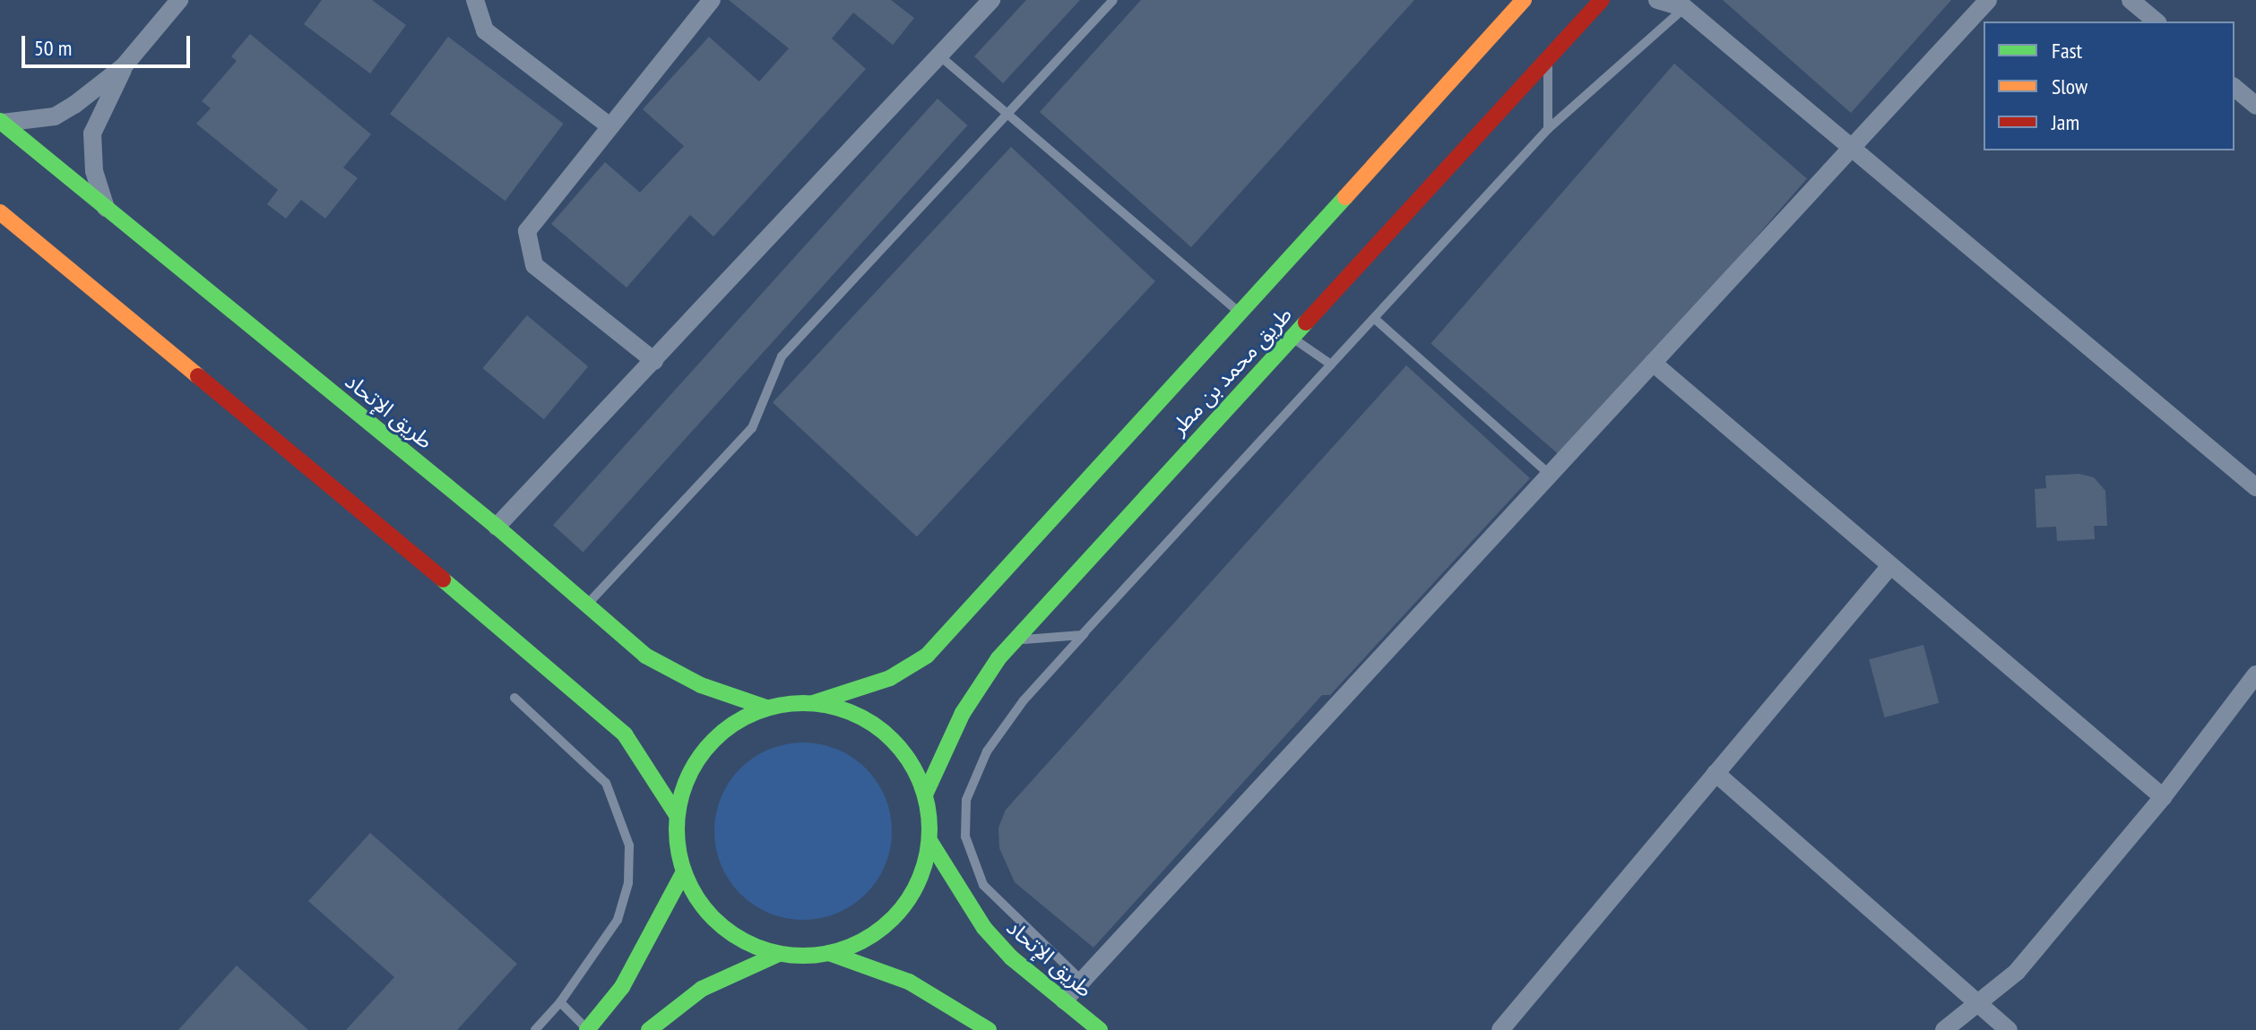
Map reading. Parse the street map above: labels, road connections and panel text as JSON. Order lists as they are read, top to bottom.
{
  "streets": {
    "street": ["طريق محمد بن مطر", "طريق اﻹتحاد"]
  },
  "crossings": [
    ["طريق محمد بن مطر", "طريق اﻹتحاد"]
  ],
  "legend": ["Fast", "Slow", "Jam"],
  "scale_bar": "50 m"
}
